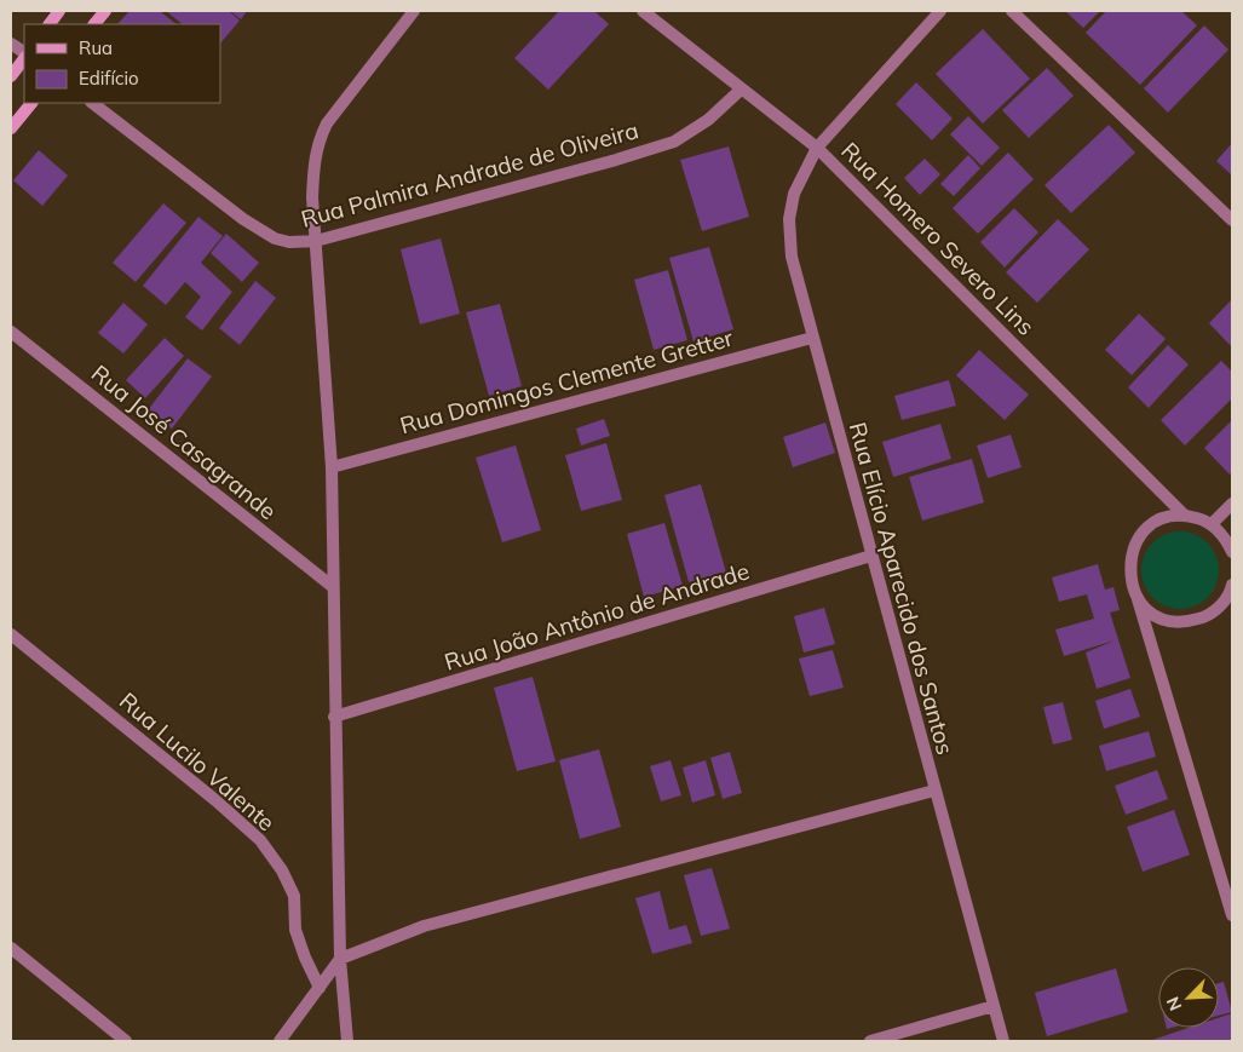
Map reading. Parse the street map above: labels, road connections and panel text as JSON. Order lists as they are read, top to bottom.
{
  "streets": {
    "street": [
      "Rua Palmira Andrade de Oliveira",
      "Rua Homero Severo Lins",
      "Rua Domingos Clemente Gretter",
      "Rua José Casagrande",
      "Rua Elício Aparecido dos Santos",
      "Rua João Antônio de Andrade",
      "Rua Lucilo Valente"
    ]
  },
  "crossings": [
    ["Rua Palmira Andrade de Oliveira", "Rua Homero Severo Lins"],
    ["Rua Homero Severo Lins", "Rua Elício Aparecido dos Santos"],
    ["Rua Domingos Clemente Gretter", "Rua Elício Aparecido dos Santos"],
    ["Rua Elício Aparecido dos Santos", "Rua João Antônio de Andrade"]
  ],
  "legend": ["Rua", "Edifício"],
  "north": "bottom left"
}
